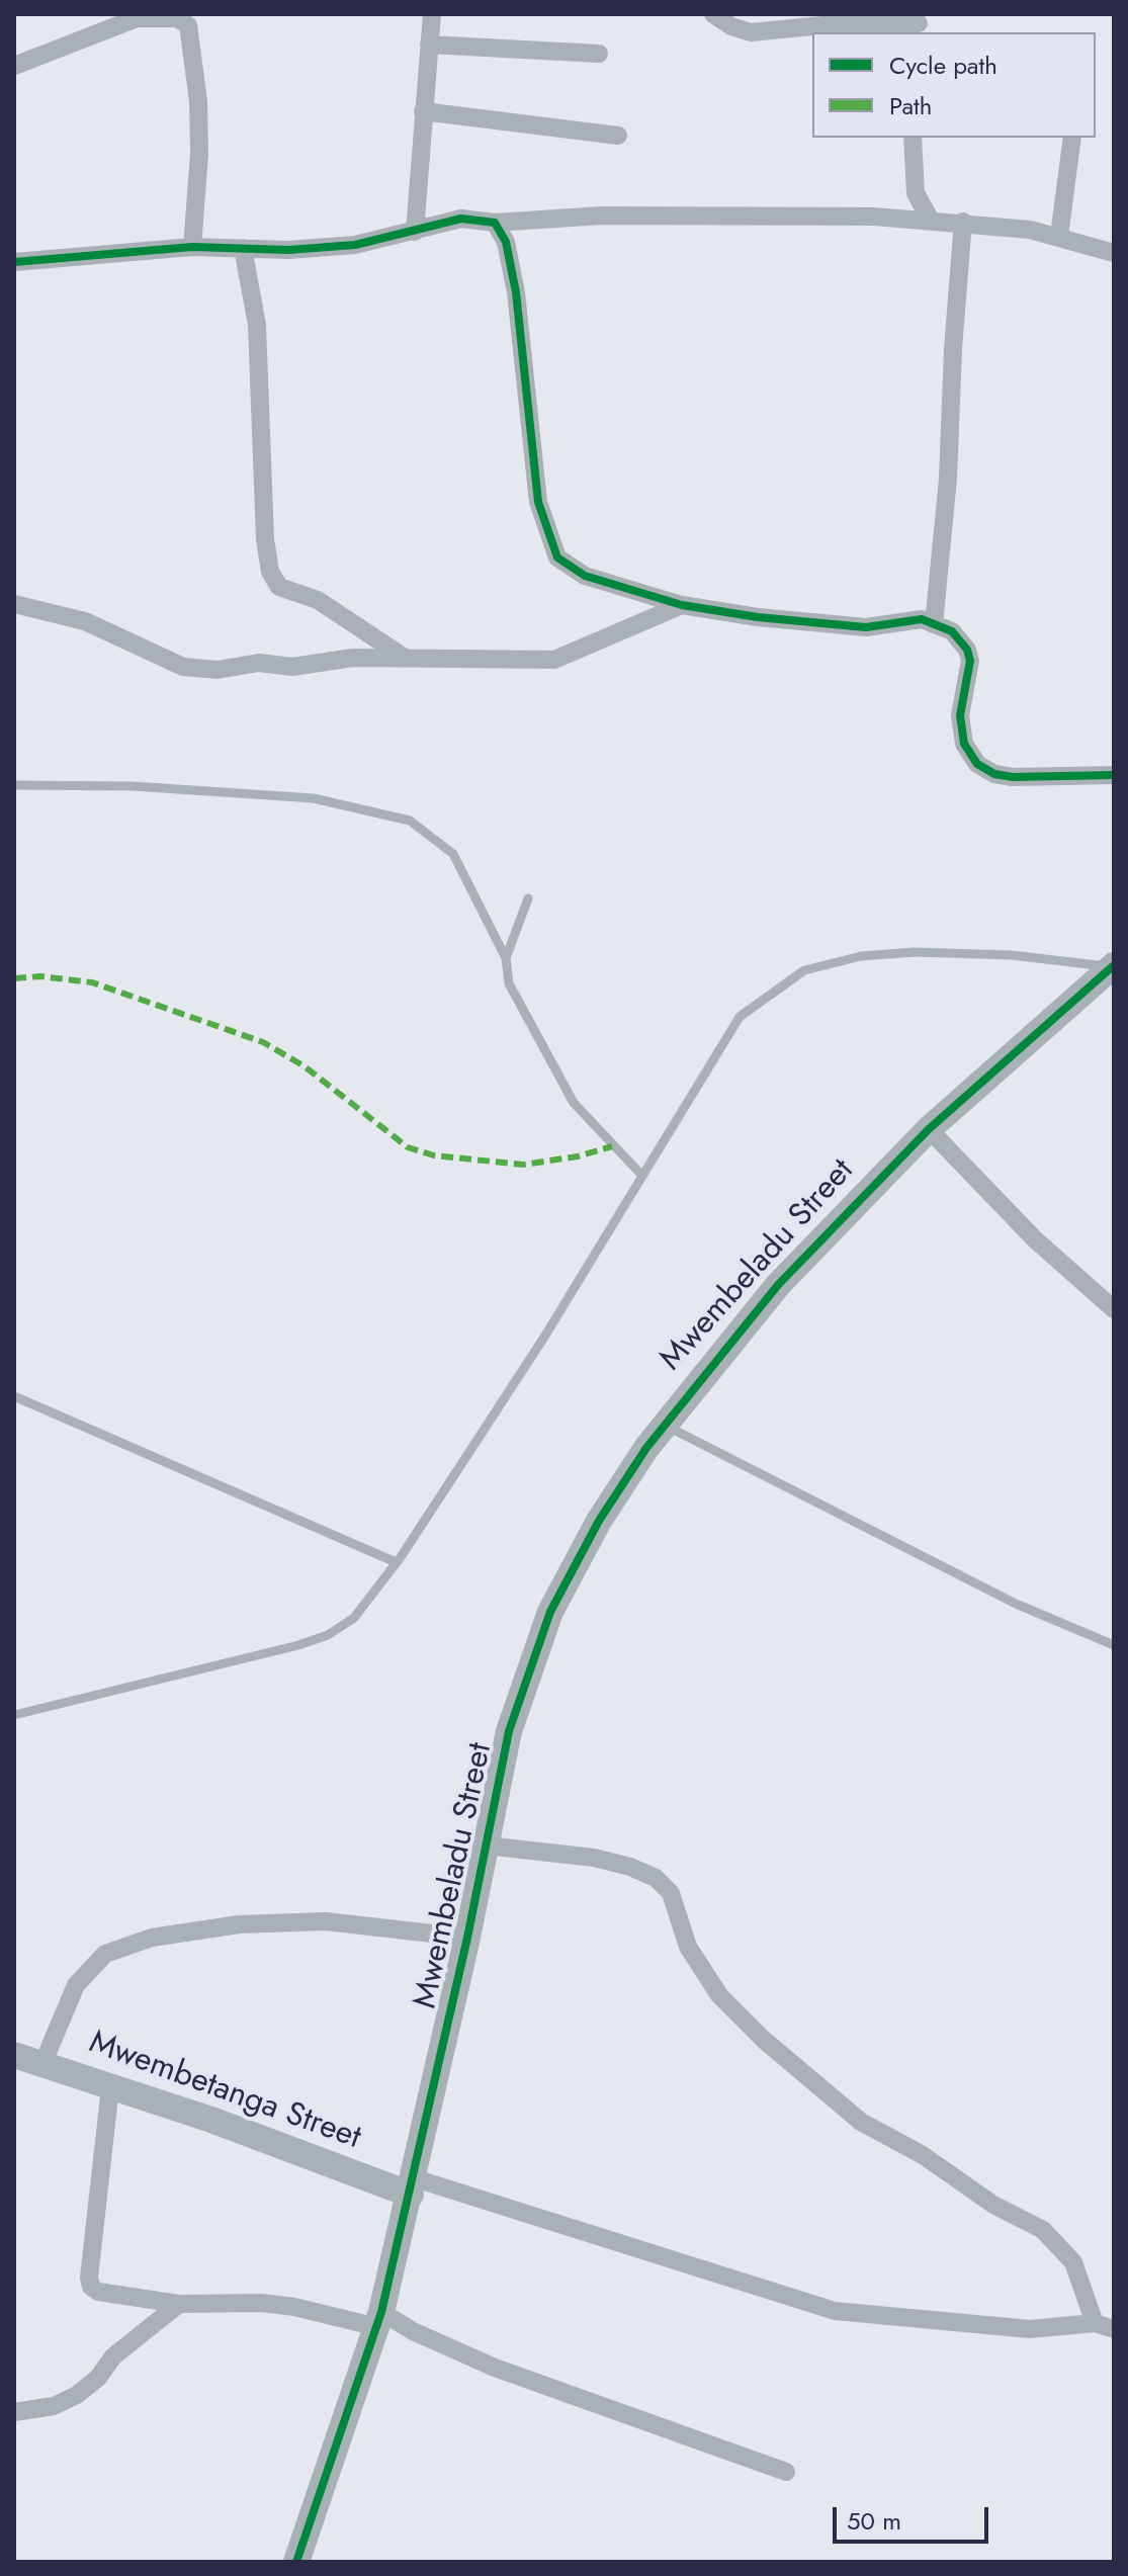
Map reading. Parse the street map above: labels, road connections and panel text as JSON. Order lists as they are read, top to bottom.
{
  "streets": {
    "street": ["Mwembeladu Street", "Mwembetanga Street"]
  },
  "crossings": [
    ["Mwembeladu Street", "Mwembetanga Street"]
  ],
  "legend": ["Cycle path", "Path"],
  "scale_bar": "50 m"
}
